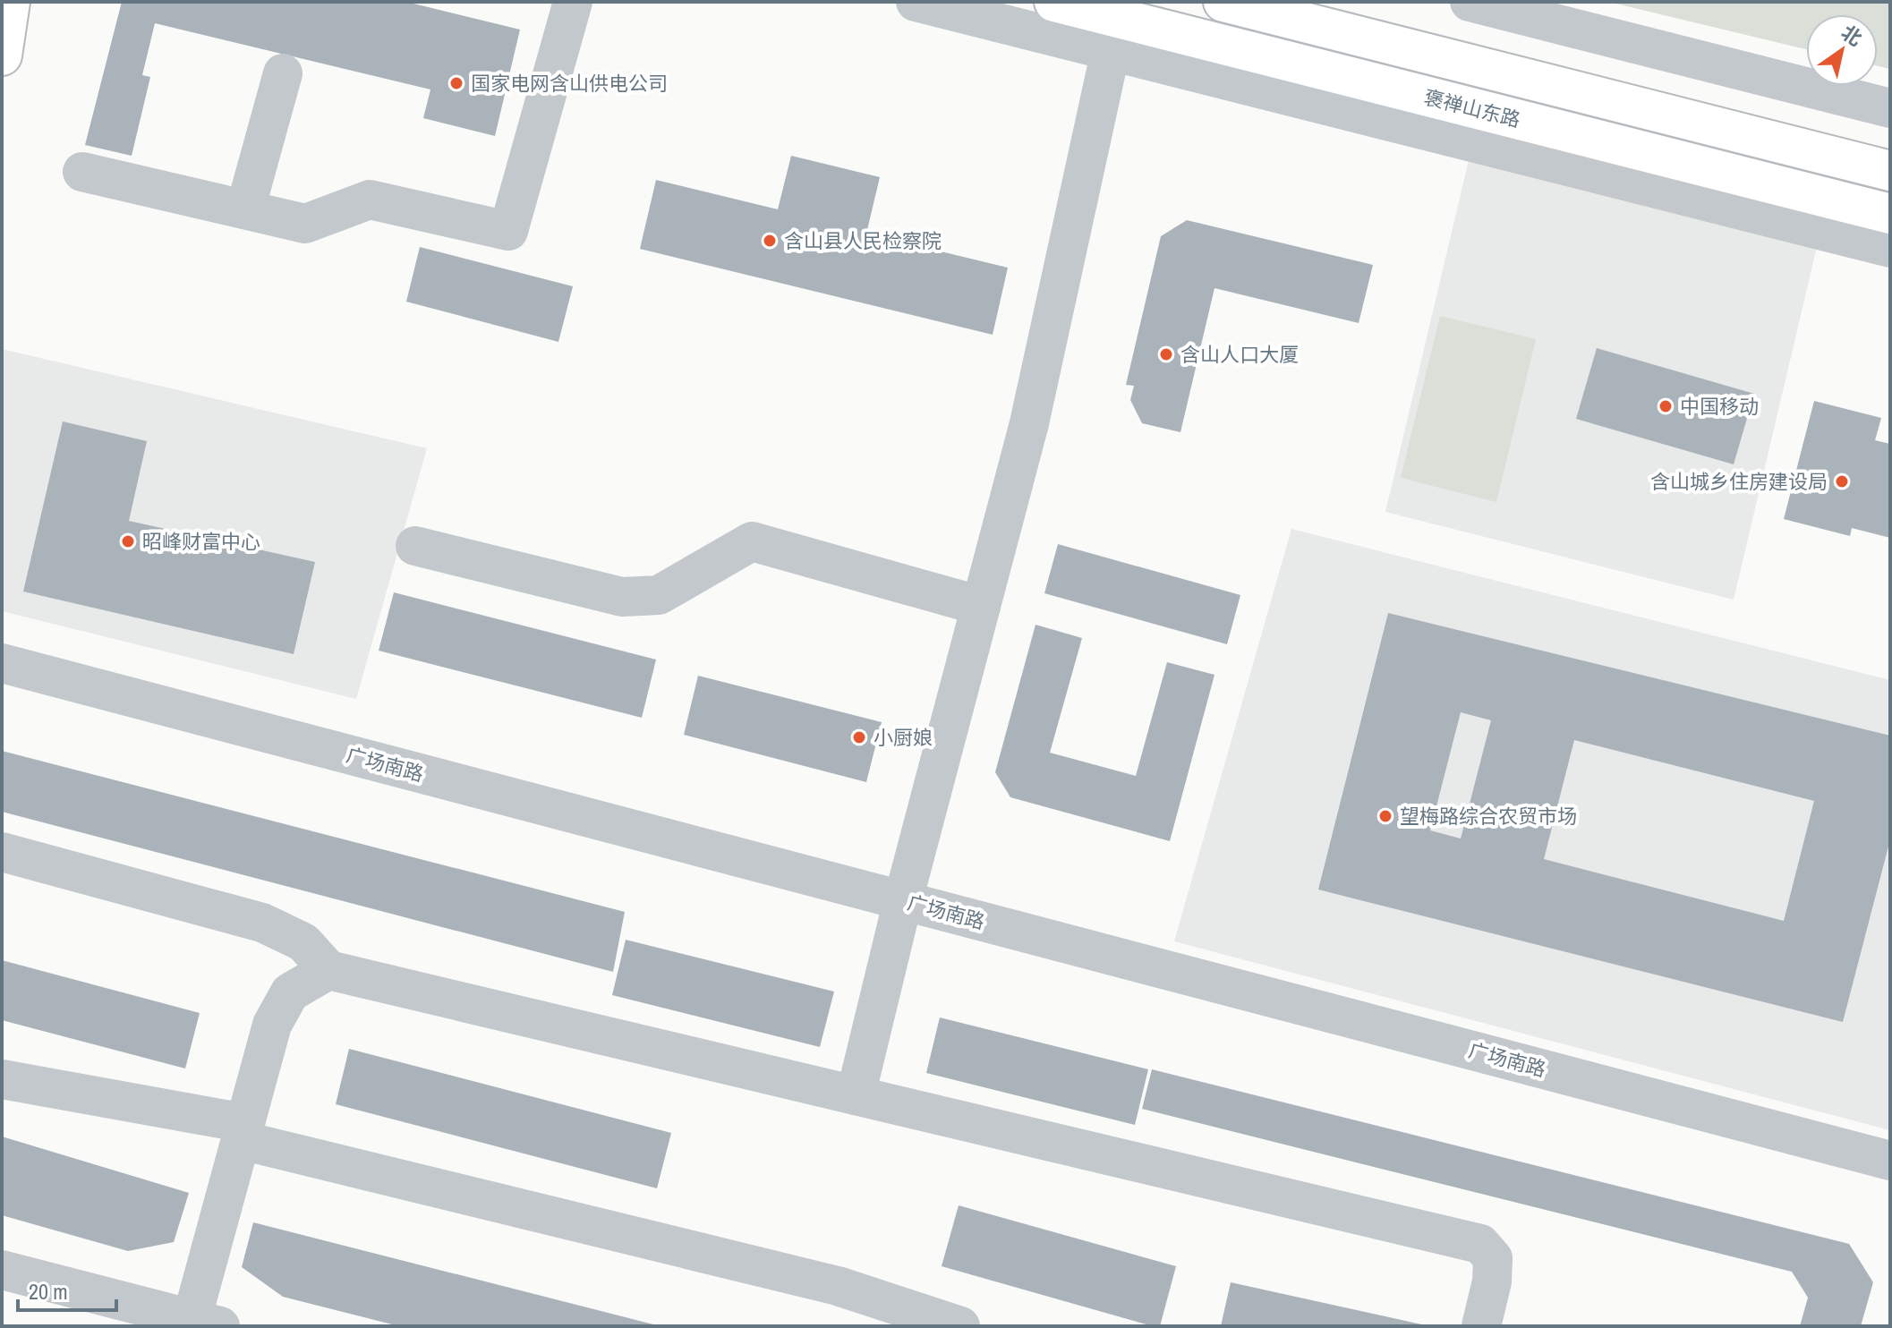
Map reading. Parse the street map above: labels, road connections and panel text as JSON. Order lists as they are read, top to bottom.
{
  "streets": {
    "main road": ["褒禅山东路"],
    "street": ["广场南路"]
  },
  "places": [
    "国家电网含山供电公司",
    "含山县人民检察院",
    "含山人口大厦",
    "中国移动",
    "含山城乡住房建设局",
    "昭峰财富中心",
    "小厨娘",
    "望梅路综合农贸市场"
  ],
  "scale_bar": "20 m",
  "north": "top right"
}
